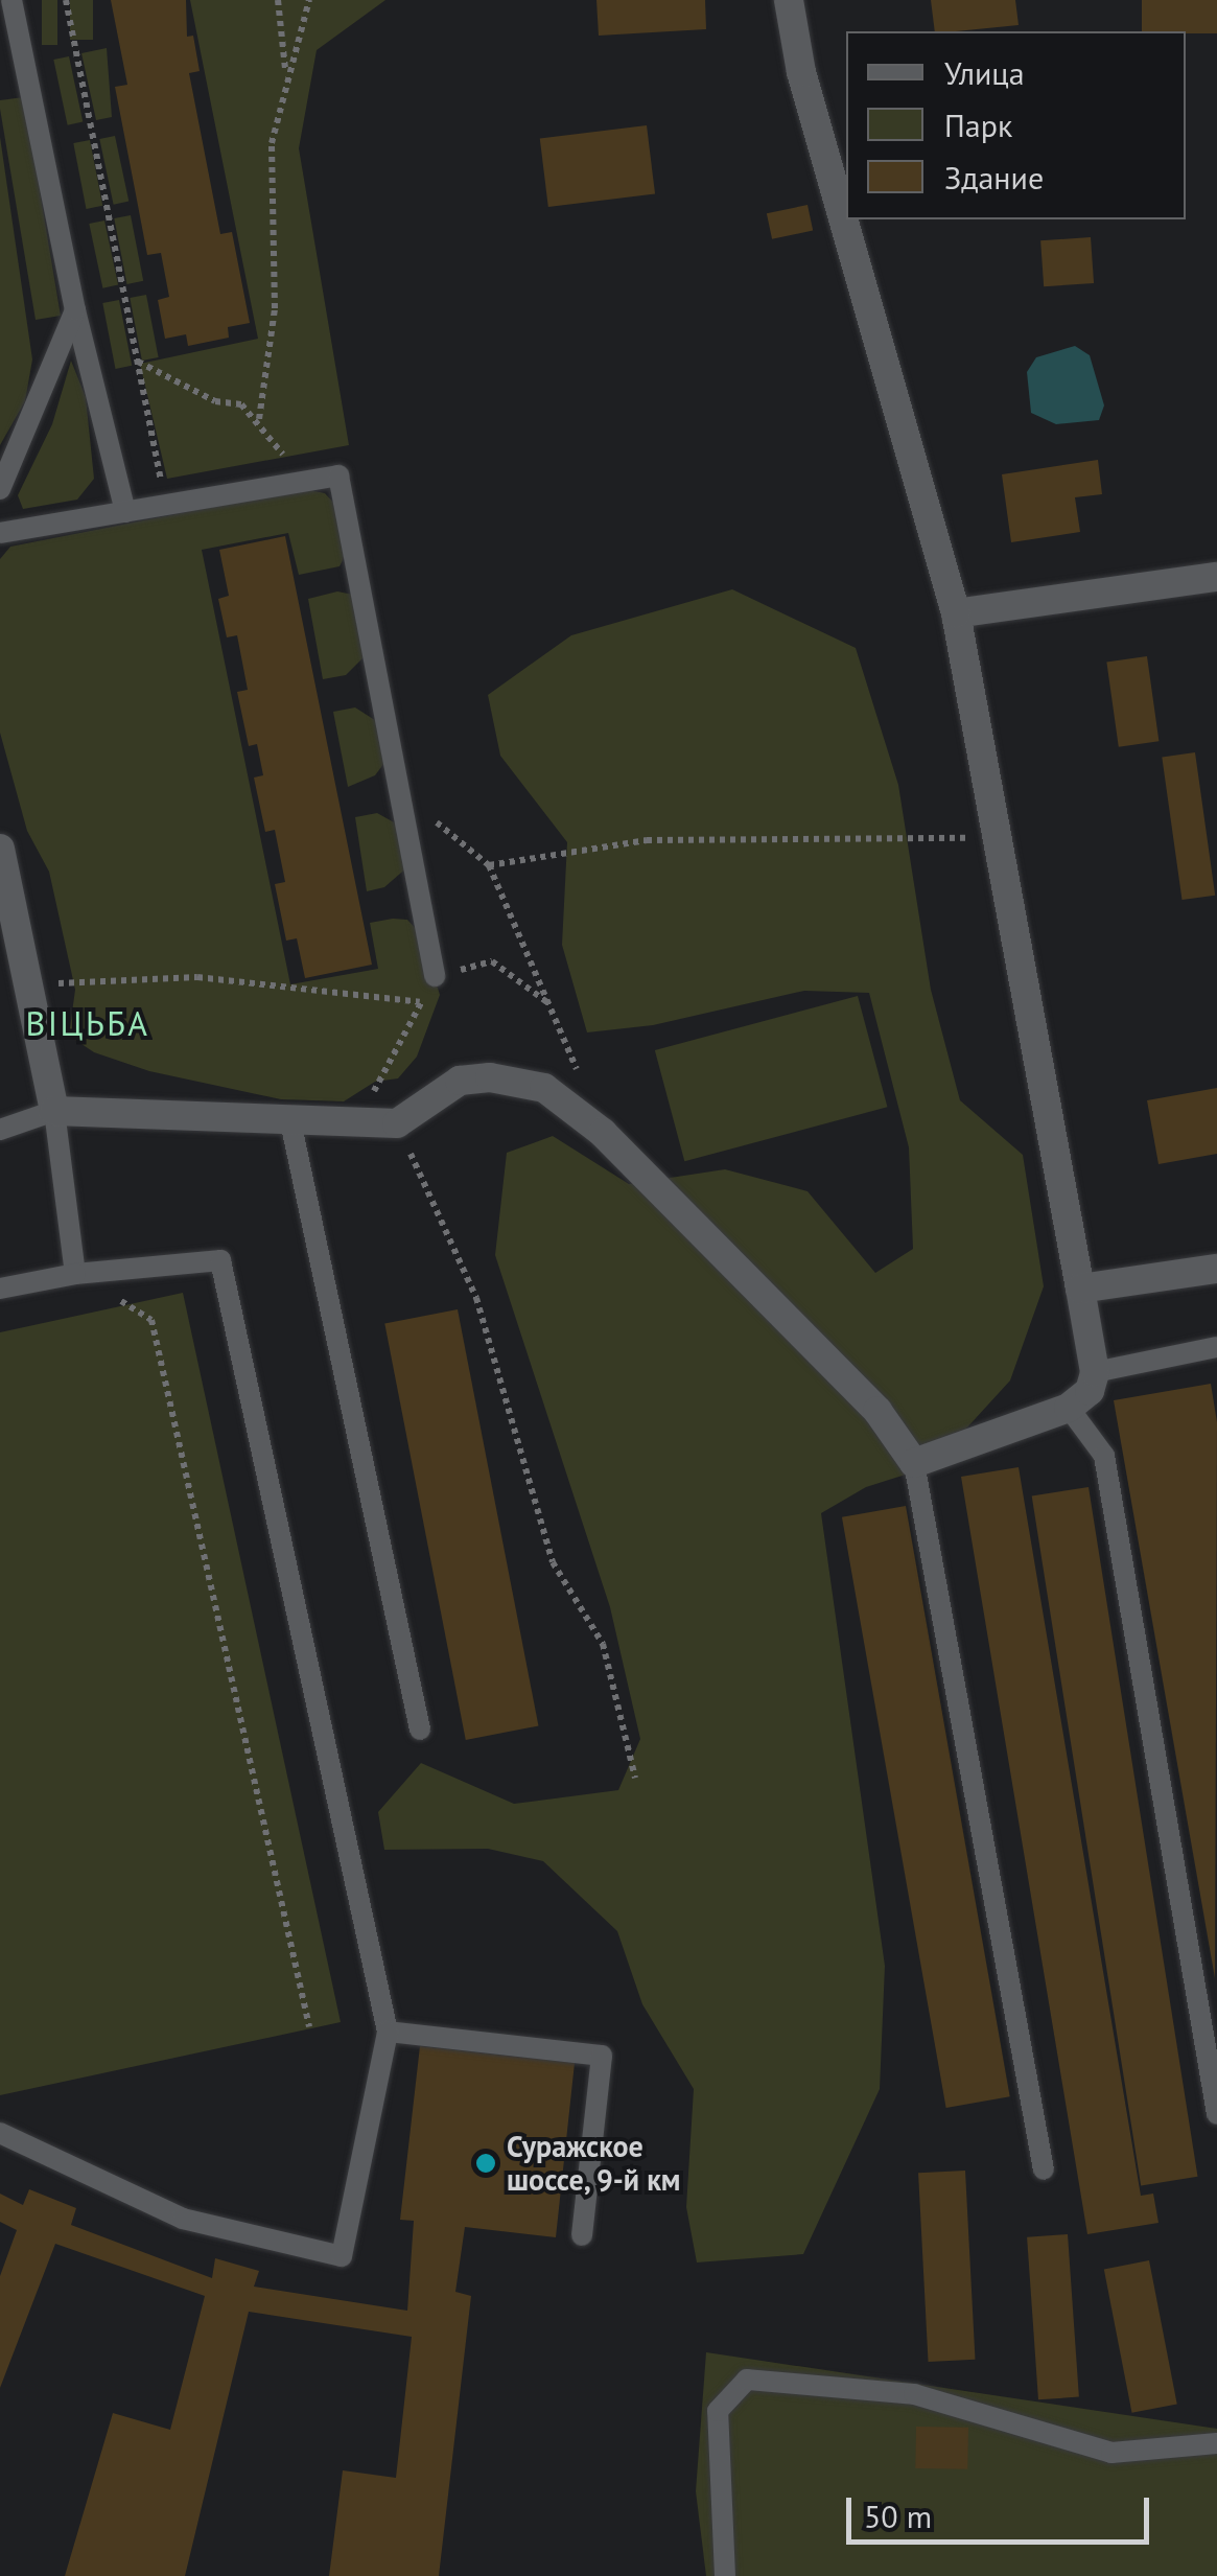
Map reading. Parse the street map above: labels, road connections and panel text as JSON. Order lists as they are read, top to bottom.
{
  "districts": ["ВІЦЬБА"],
  "places": ["Суражское шоссе, 9-й км"],
  "legend": ["Улица", "Парк", "Здание"],
  "scale_bar": "50 m"
}
